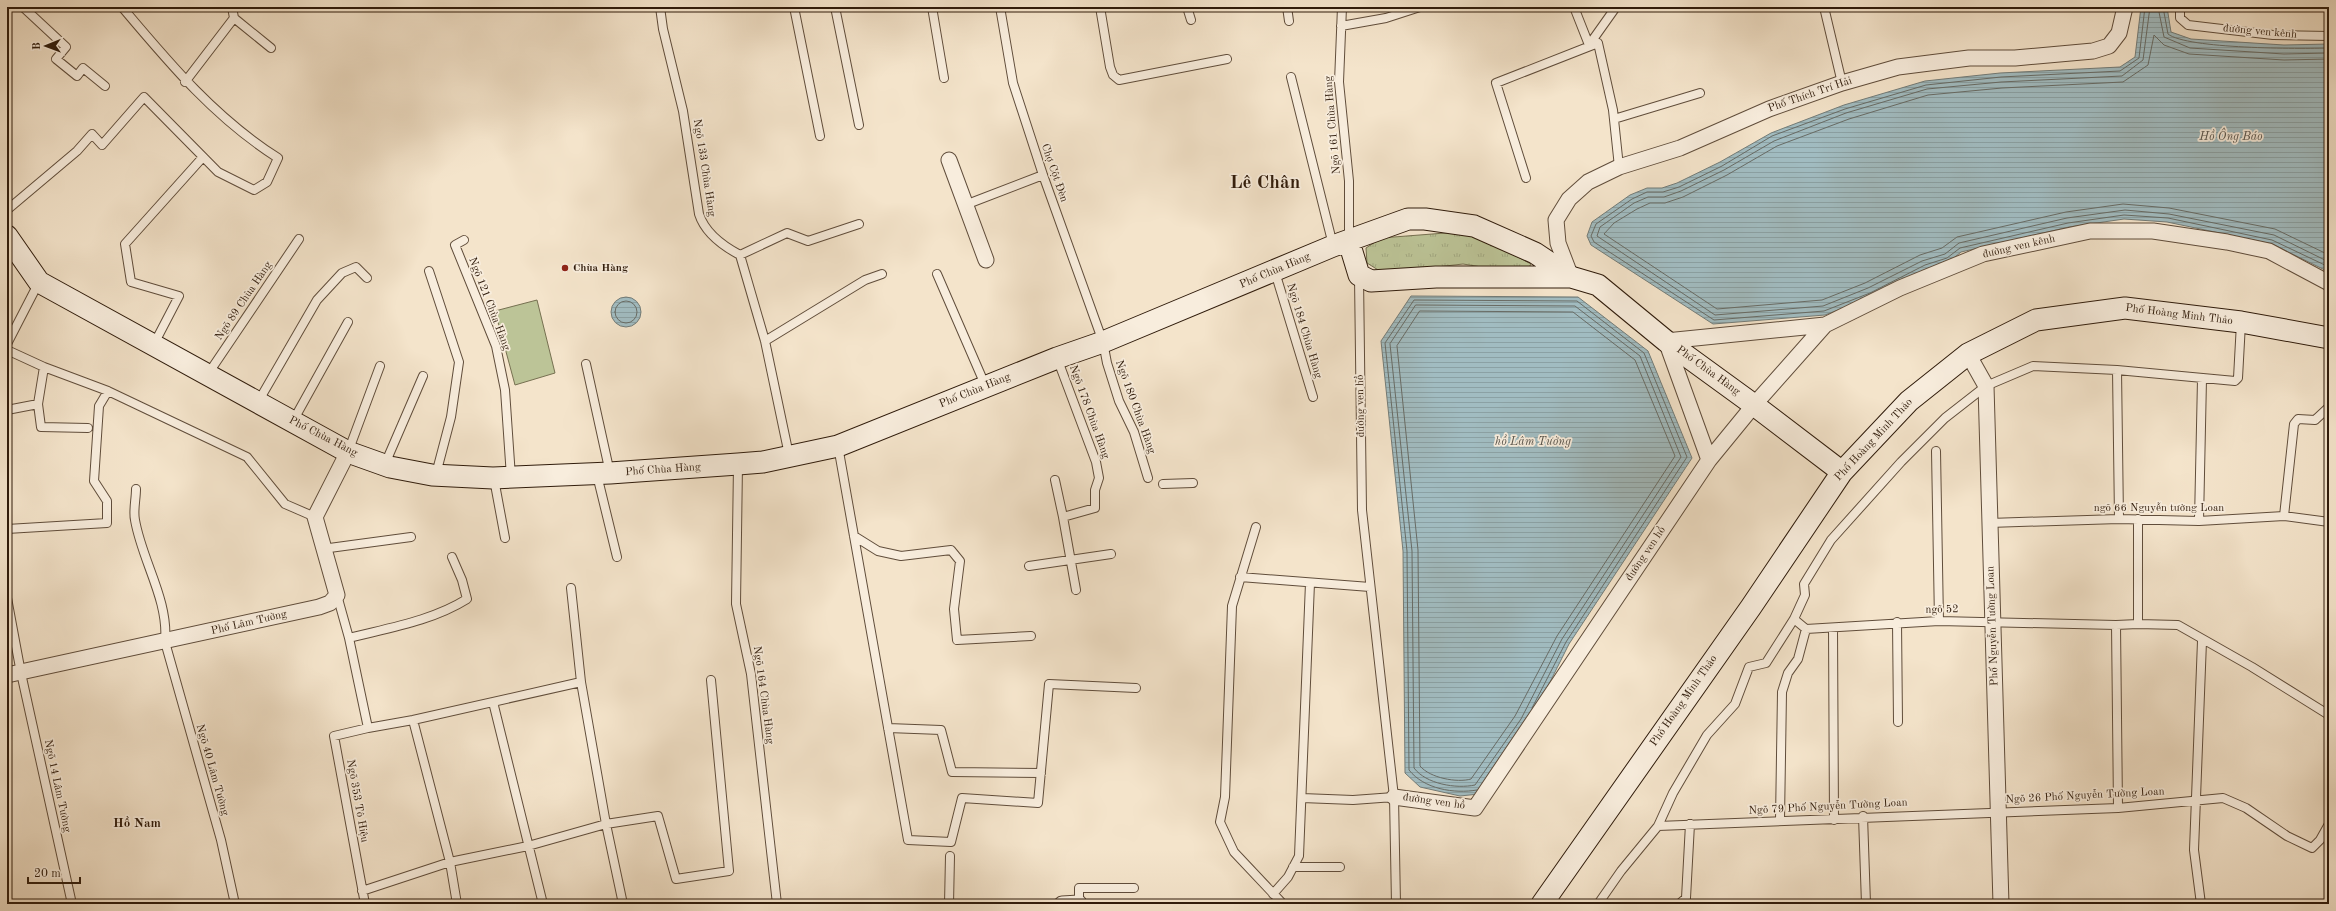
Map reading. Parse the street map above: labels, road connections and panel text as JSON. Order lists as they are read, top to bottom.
{
  "streets": {
    "street": [
      "đường ven kênh",
      "Phố Thích Trí Hải",
      "Phố Chùa Hàng",
      "Phố Hoàng Minh Thảo",
      "đường ven hồ",
      "Phố Lâm Tường",
      "Phố Nguyễn Tường Loan"
    ],
    "lane": [
      "Ngõ 161 Chùa Hàng",
      "Ngõ 133 Chùa Hàng",
      "Chợ Cột Đèn",
      "Ngõ 89 Chùa Hàng",
      "Ngõ 121 Chùa Hàng",
      "Ngõ 184 Chùa Hàng",
      "Ngõ 180 Chùa Hàng",
      "Ngõ 178 Chùa Hàng",
      "ngõ 66 Nguyễn tường Loan",
      "ngõ 52",
      "Ngõ 164 Chùa Hàng",
      "Ngõ 40 Lâm Tường",
      "Ngõ 14 Lâm Tường",
      "Ngõ 26 Phố Nguyễn Tường Loan",
      "Ngõ 353 Tô Hiệu",
      "Ngõ 79 Phố Nguyễn Tường Loan"
    ]
  },
  "crossings": [
    ["đường ven kênh", "Phố Chùa Hàng"],
    ["Phố Thích Trí Hải", "Phố Chùa Hàng"],
    ["Ngõ 161 Chùa Hàng", "Phố Chùa Hàng"],
    ["Chợ Cột Đèn", "Phố Chùa Hàng"],
    ["Chợ Cột Đèn", "Ngõ 180 Chùa Hàng"],
    ["Phố Chùa Hàng", "Ngõ 89 Chùa Hàng"],
    ["Phố Chùa Hàng", "Ngõ 121 Chùa Hàng"],
    ["Phố Chùa Hàng", "Phố Hoàng Minh Thảo"],
    ["Phố Chùa Hàng", "Ngõ 184 Chùa Hàng"],
    ["Phố Chùa Hàng", "đường ven hồ"],
    ["Phố Chùa Hàng", "Ngõ 180 Chùa Hàng"],
    ["Phố Chùa Hàng", "Ngõ 178 Chùa Hàng"],
    ["Phố Chùa Hàng", "Ngõ 164 Chùa Hàng"],
    ["Phố Hoàng Minh Thảo", "Phố Nguyễn Tường Loan"],
    ["ngõ 66 Nguyễn tường Loan", "Phố Nguyễn Tường Loan"],
    ["ngõ 52", "Phố Nguyễn Tường Loan"],
    ["Phố Lâm Tường", "Ngõ 40 Lâm Tường"],
    ["Phố Lâm Tường", "Ngõ 14 Lâm Tường"],
    ["Phố Nguyễn Tường Loan", "Ngõ 26 Phố Nguyễn Tường Loan"],
    ["Phố Nguyễn Tường Loan", "Ngõ 79 Phố Nguyễn Tường Loan"],
    ["Ngõ 26 Phố Nguyễn Tường Loan", "Ngõ 79 Phố Nguyễn Tường Loan"]
  ],
  "districts": ["Lê Chân", "Hồ Nam"],
  "water": ["Hồ Ông Báo", "hồ Lâm Tường"],
  "places": ["Chùa Hàng"],
  "scale_bar": "20 m",
  "north": "left"
}
